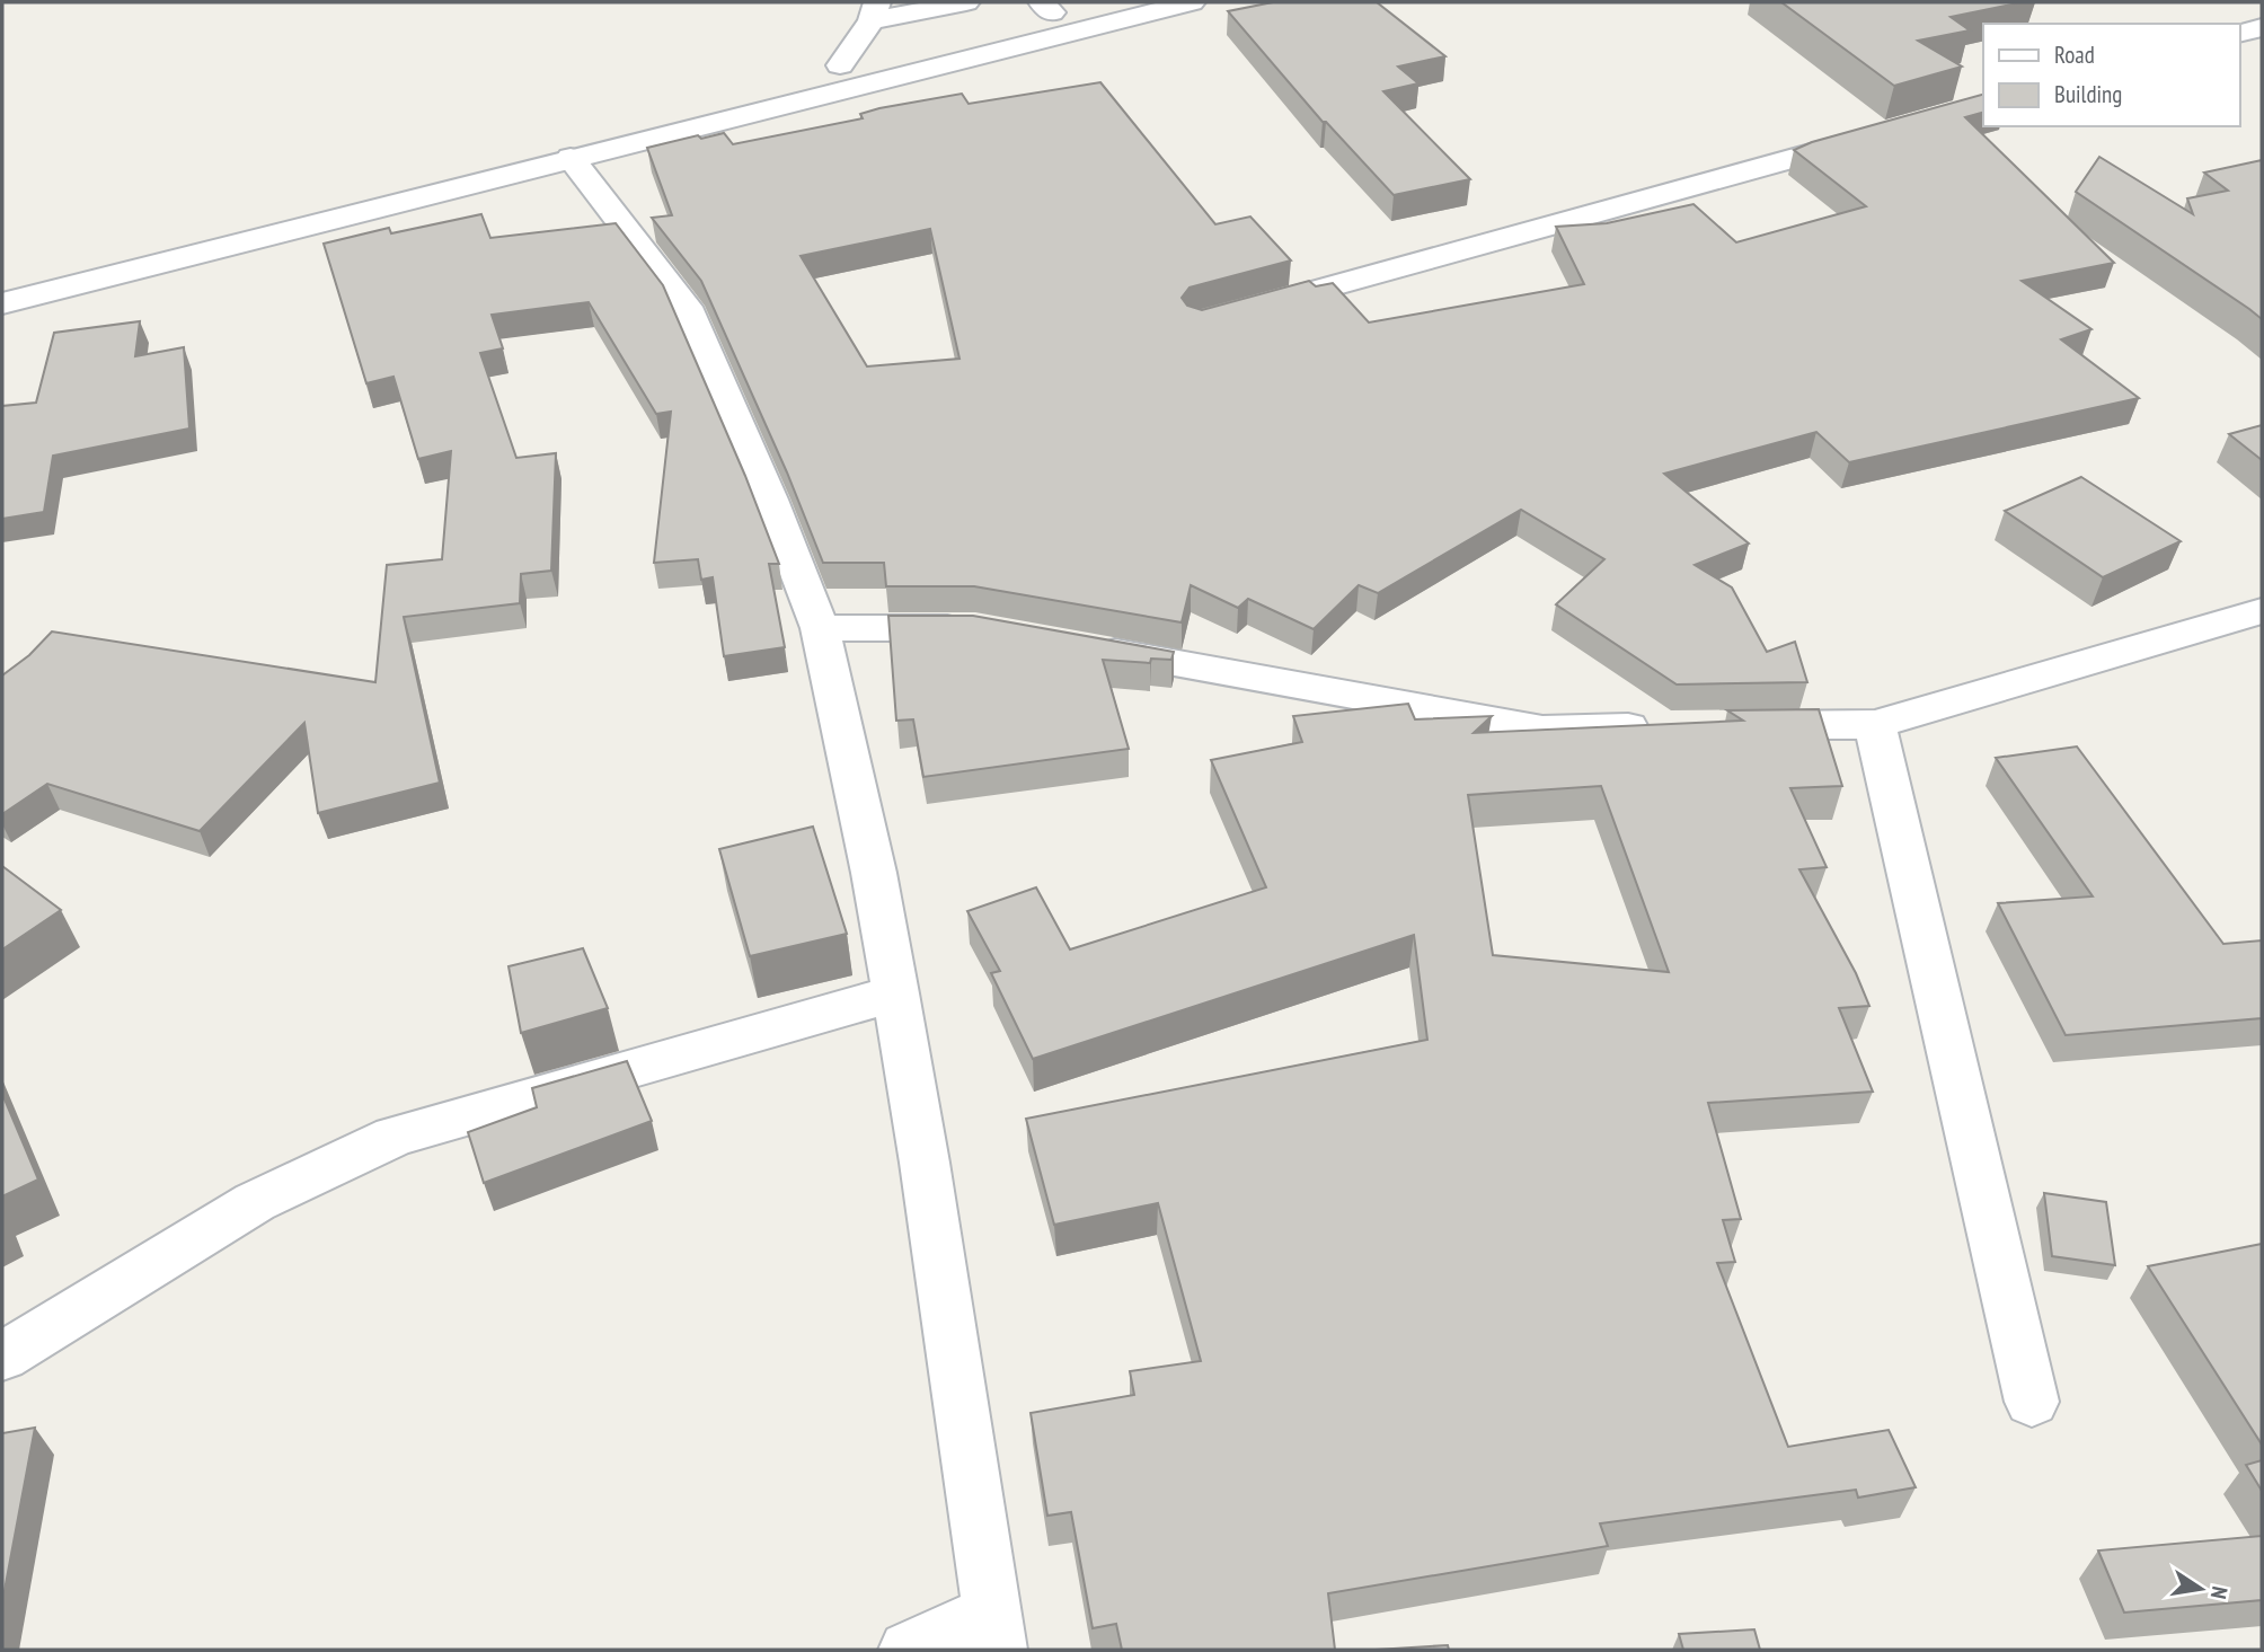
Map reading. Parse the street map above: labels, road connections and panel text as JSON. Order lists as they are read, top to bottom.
{
  "legend": ["Road", "Building"],
  "north": "right"
}
